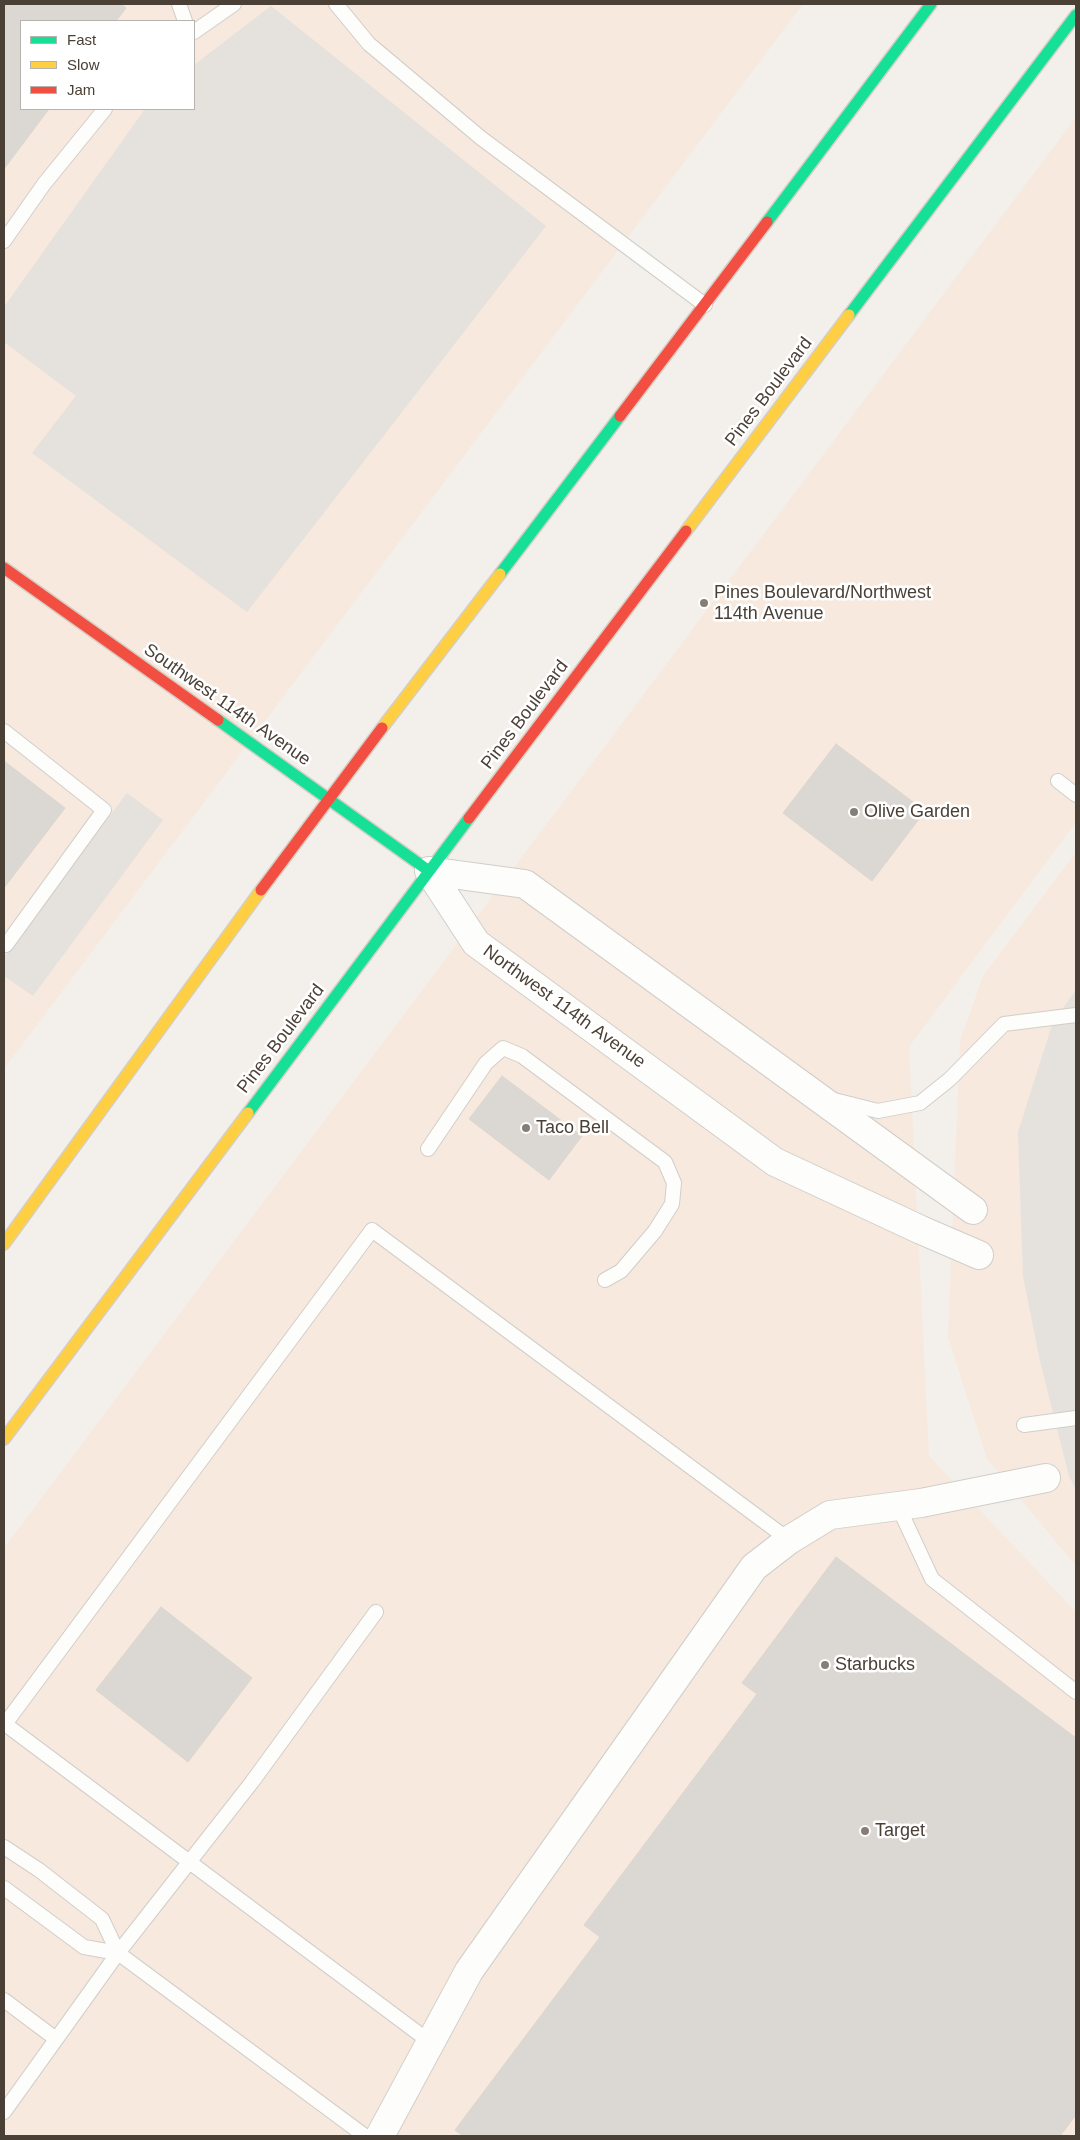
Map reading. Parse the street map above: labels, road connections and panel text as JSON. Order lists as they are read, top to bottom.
{
  "streets": {
    "main road": ["Pines Boulevard", "Southwest 114th Avenue"],
    "street": ["Northwest 114th Avenue"]
  },
  "crossings": [
    ["Pines Boulevard", "Southwest 114th Avenue"],
    ["Pines Boulevard", "Northwest 114th Avenue"],
    ["Southwest 114th Avenue", "Northwest 114th Avenue"]
  ],
  "places": [
    "Pines Boulevard/Northwest 114th Avenue",
    "Olive Garden",
    "Taco Bell",
    "Starbucks",
    "Target"
  ],
  "legend": ["Fast", "Slow", "Jam"]
}
